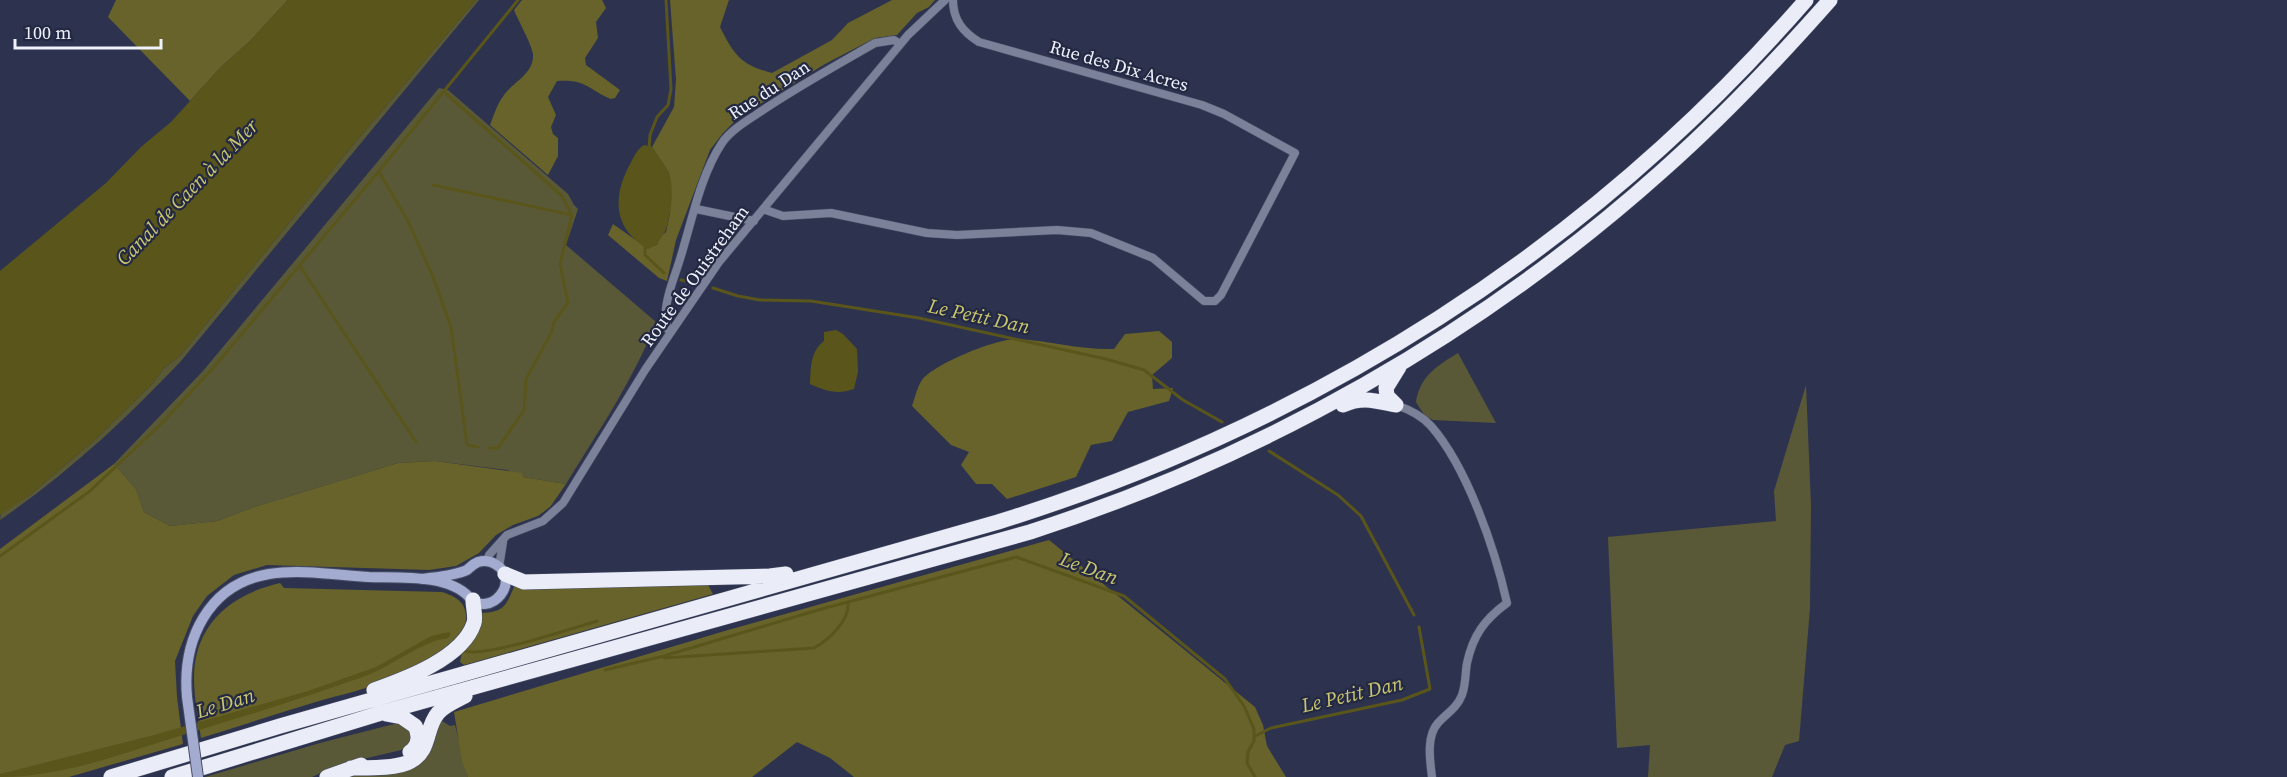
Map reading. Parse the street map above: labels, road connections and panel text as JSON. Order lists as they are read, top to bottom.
{
  "streets": {
    "street": ["Rue des Dix Acres", "Rue du Dan", "Route de Ouistreham"]
  },
  "crossings": [
    ["Rue des Dix Acres", "Route de Ouistreham"],
    ["Rue du Dan", "Route de Ouistreham"]
  ],
  "water": ["Canal de Caen à la Mer", "Le Petit Dan", "Le Dan"],
  "scale_bar": "100 m"
}
